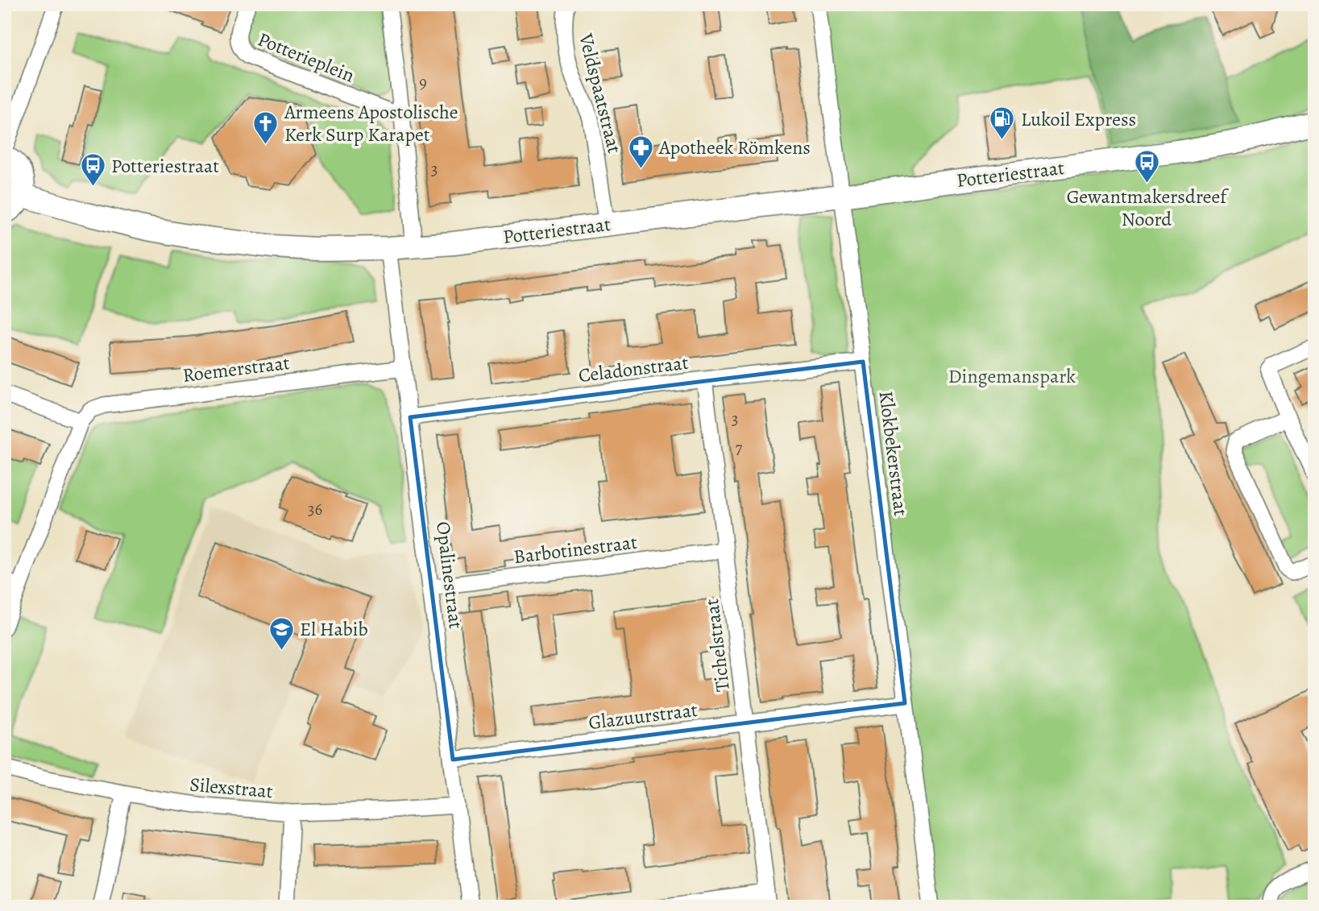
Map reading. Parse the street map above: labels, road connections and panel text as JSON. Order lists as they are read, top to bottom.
{
  "streets": {
    "street": [
      "Potterieplein",
      "Veldspaatstraat",
      "Potteriestraat",
      "Roemerstraat",
      "Celadonstraat",
      "Klokbekerstraat",
      "Barbotinestraat",
      "Opalinestraat",
      "Tichelstraat",
      "Glazuurstraat",
      "Silexstraat"
    ]
  },
  "crossings": [
    ["Veldspaatstraat", "Potteriestraat"],
    ["Potteriestraat", "Klokbekerstraat"],
    ["Potteriestraat", "Opalinestraat"],
    ["Roemerstraat", "Opalinestraat"],
    ["Celadonstraat", "Klokbekerstraat"],
    ["Celadonstraat", "Opalinestraat"],
    ["Celadonstraat", "Tichelstraat"],
    ["Klokbekerstraat", "Glazuurstraat"],
    ["Barbotinestraat", "Opalinestraat"],
    ["Barbotinestraat", "Tichelstraat"],
    ["Opalinestraat", "Glazuurstraat"],
    ["Opalinestraat", "Silexstraat"],
    ["Tichelstraat", "Glazuurstraat"]
  ],
  "parks": ["Dingemanspark"],
  "places": {
    "fuel station": ["Lukoil Express"],
    "church": ["Armeens Apostolische Kerk Surp Karapet"],
    "pharmacy": ["Apotheek Römkens"],
    "bus stop": ["Gewantmakersdreef Noord", "Potteriestraat"],
    "school or university": ["El Habib"]
  },
  "house_numbers": [
    "9",
    "3",
    "3",
    "7",
    "36"
  ]
}
